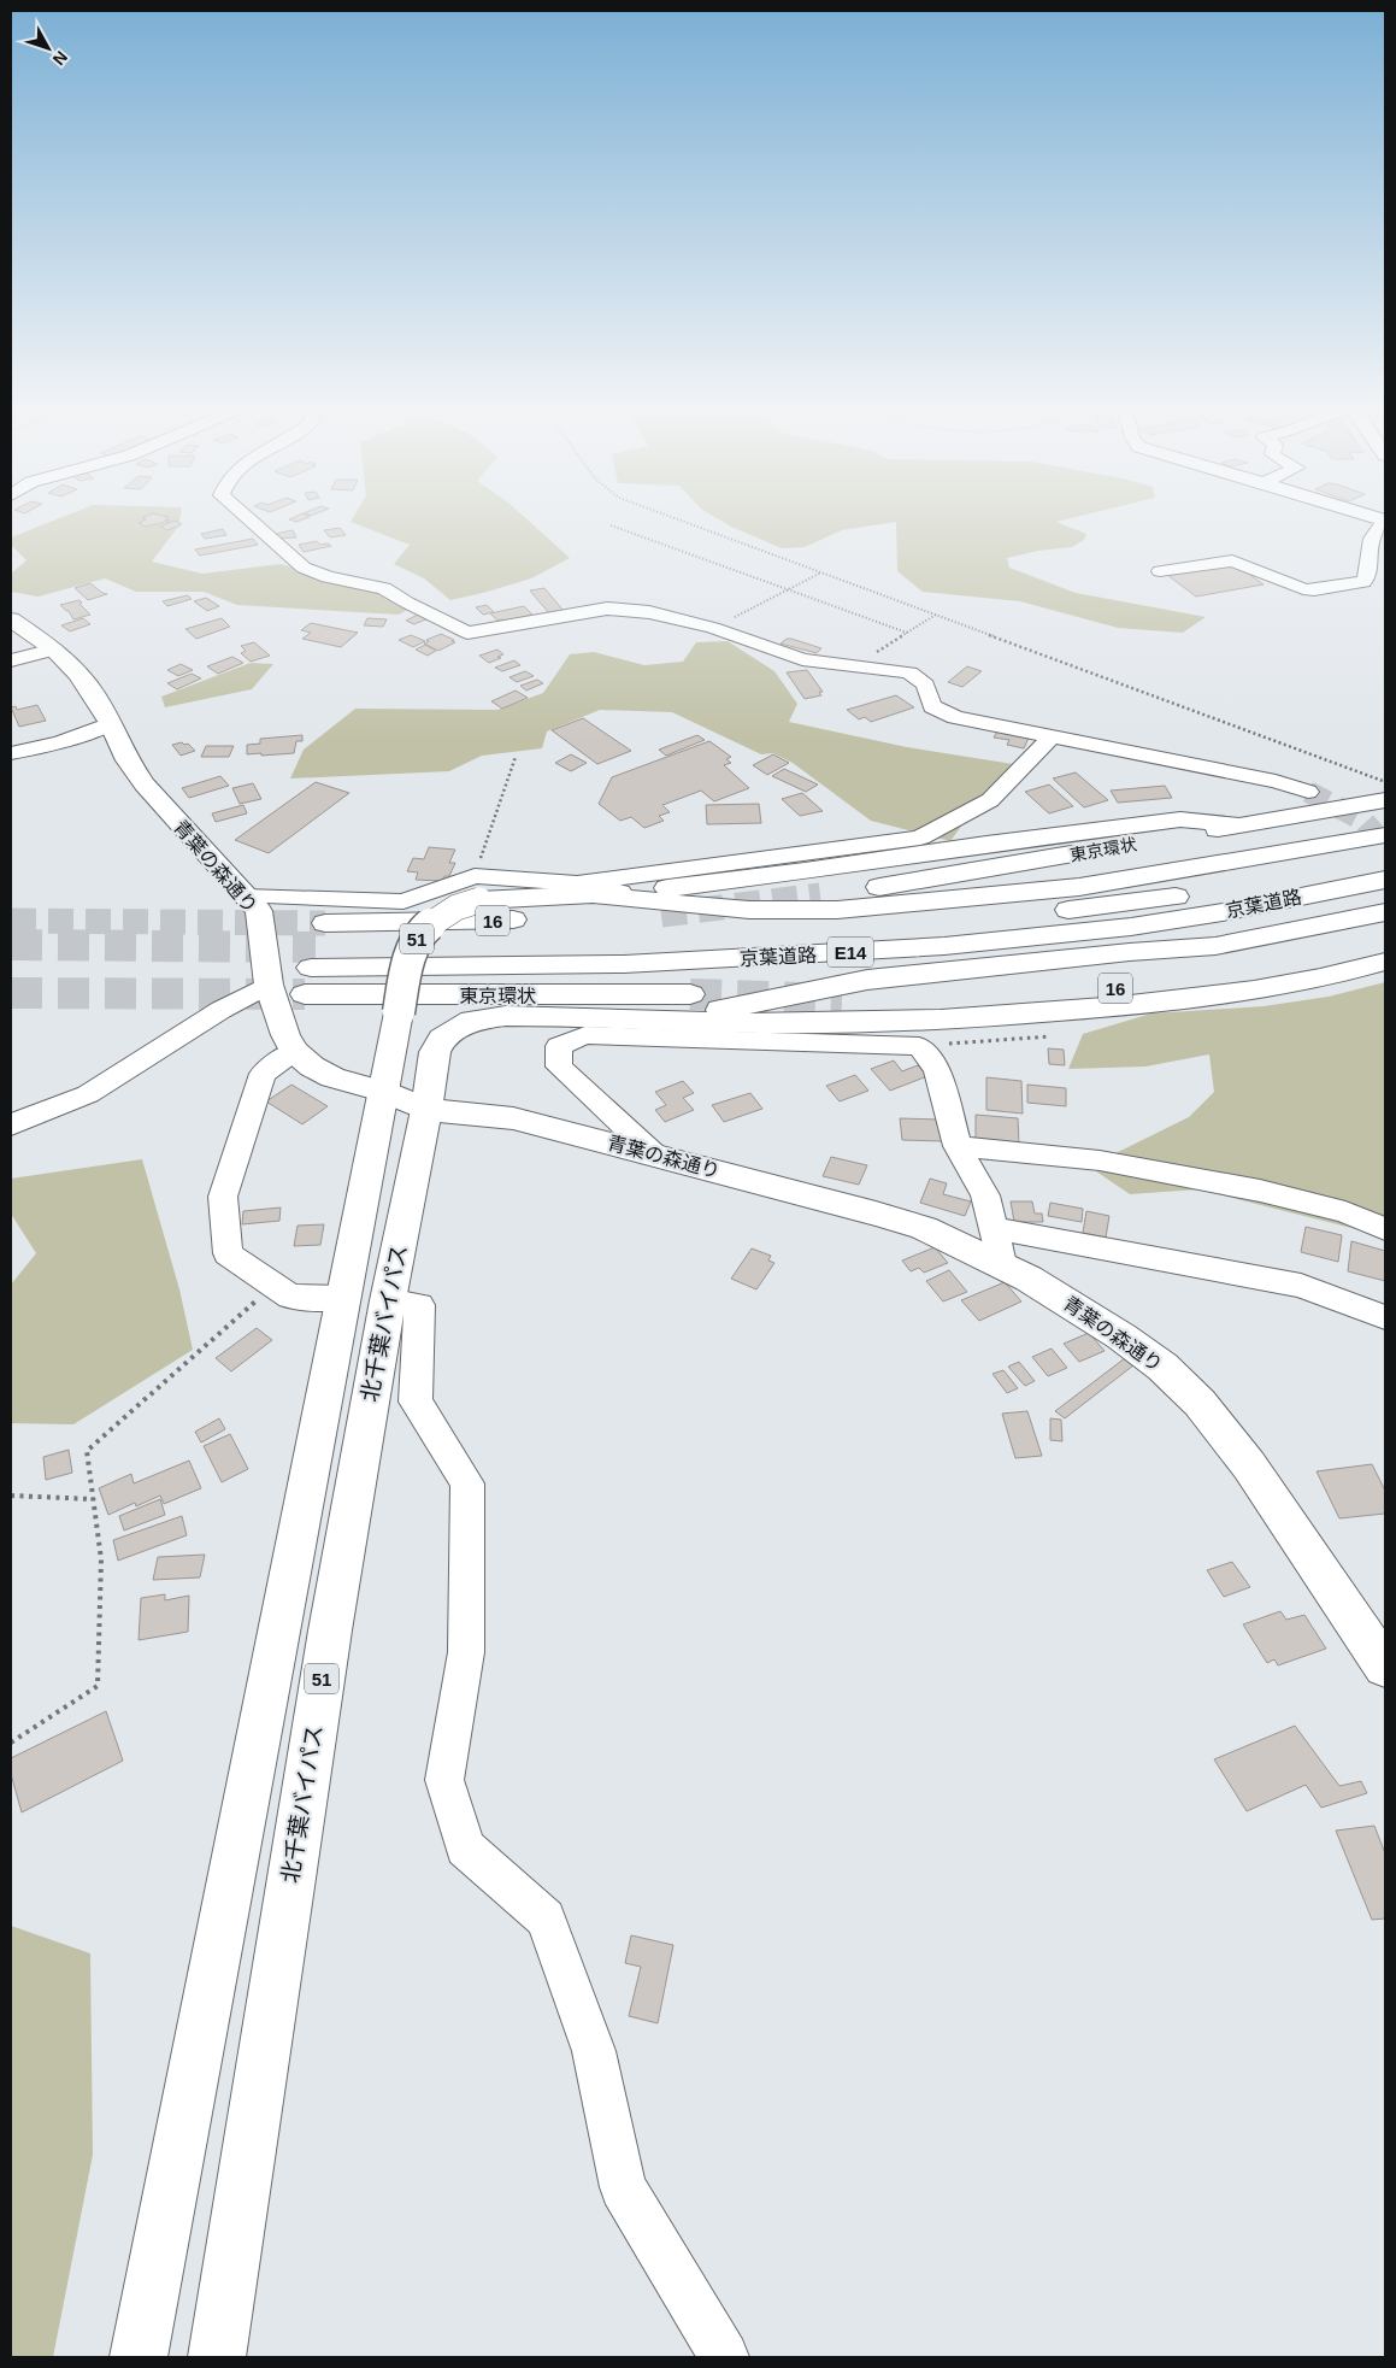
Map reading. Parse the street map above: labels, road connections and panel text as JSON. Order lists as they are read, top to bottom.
{
  "streets": {
    "main road": [
      "東京環状",
      "青葉の森通り",
      "京葉道路",
      "16",
      "51",
      "E14",
      "北千葉バイパス"
    ]
  },
  "crossings": [
    ["東京環状", "京葉道路"],
    ["東京環状", "16"],
    ["青葉の森通り", "北千葉バイパス"],
    ["京葉道路", "16"]
  ],
  "north": "bottom right"
}
